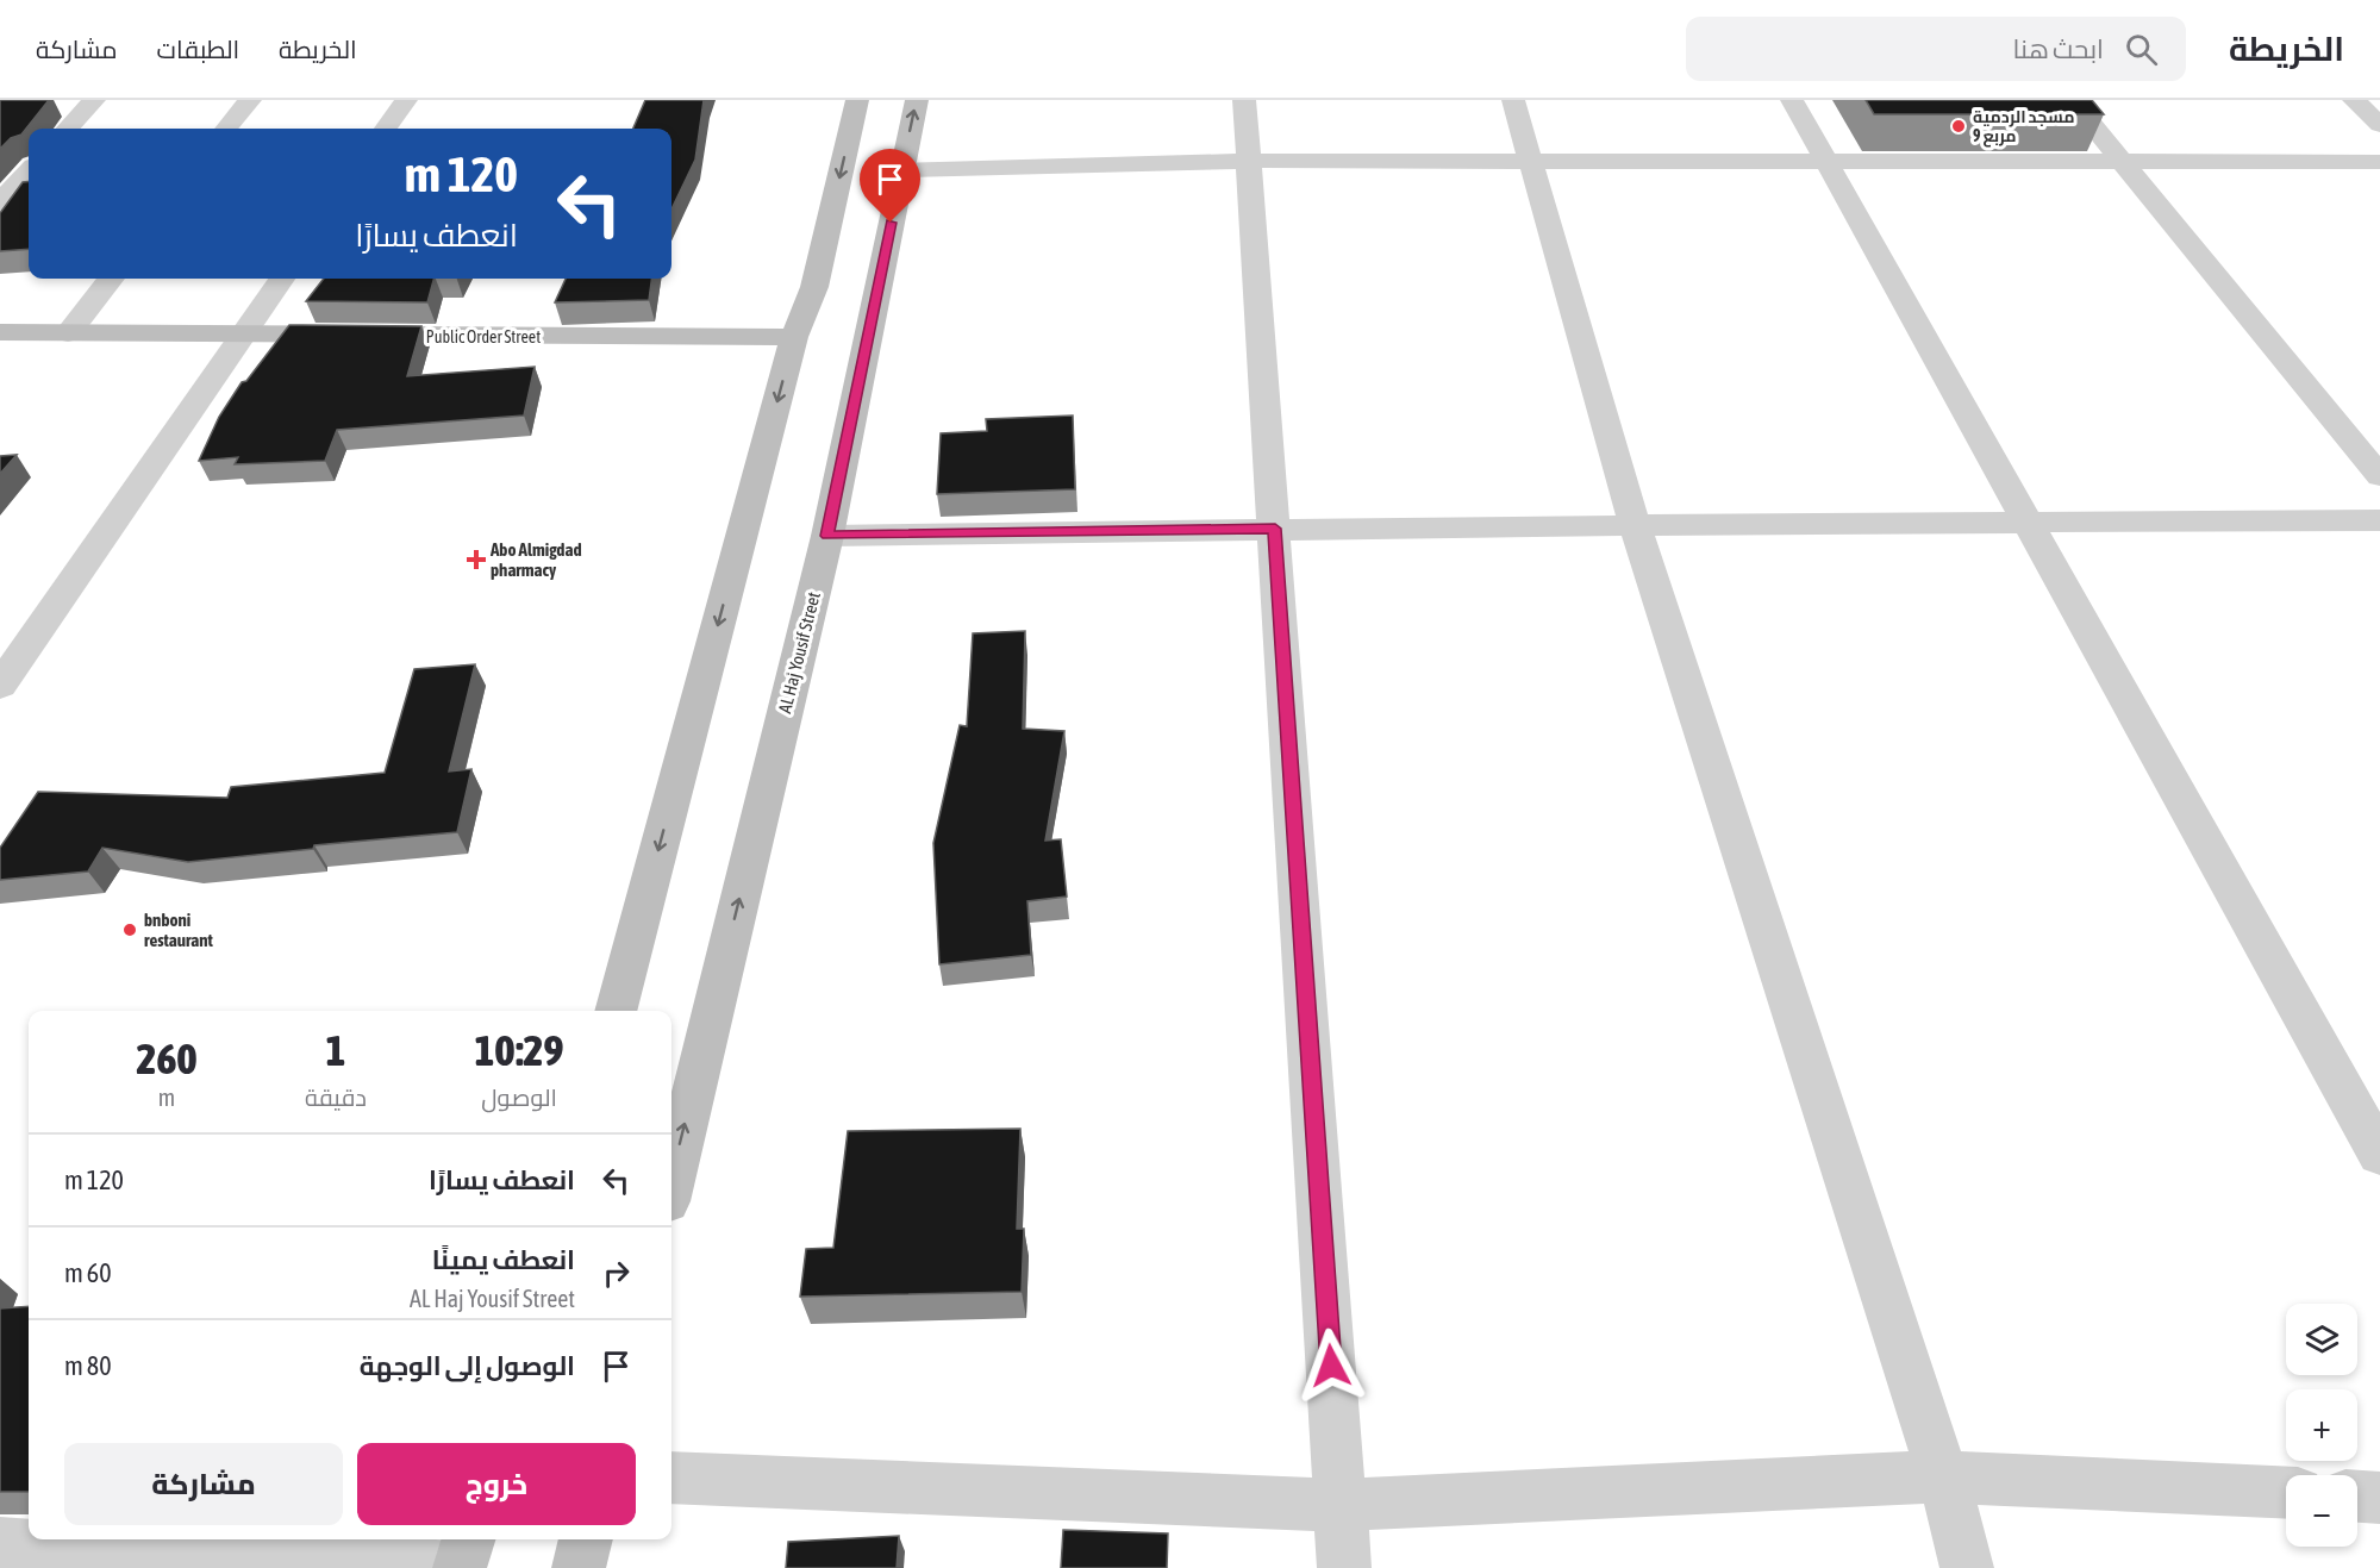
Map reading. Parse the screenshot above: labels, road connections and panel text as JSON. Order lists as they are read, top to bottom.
{
  "streets": {
    "main road": ["Public Order Street", "AL Haj Yousif Street"]
  },
  "places": {
    "other": ["مسجد الردمية مربع 9", "bnboni restaurant"],
    "health": ["Abo Almigdad pharmacy"]
  },
  "page": {
    "header": "الخريطة",
    "search": "ابحث هنا",
    "nav": ["الخريطة", "الطبقات", "مشاركة"],
    "turn": ["120 m", "انعطف يسارًا"],
    "eta": [
      "10:29",
      "الوصول",
      "1",
      "دقيقة",
      "260",
      "m"
    ],
    "list": [
      {
        "name": "انعطف يسارًا",
        "value": "120 m"
      },
      {
        "name": "انعطف يمينًا",
        "note": "AL Haj Yousif Street",
        "value": "60 m"
      },
      {
        "name": "الوصول إلى الوجهة",
        "value": "80 m"
      }
    ],
    "map_buttons": ["+", "−"],
    "buttons": ["خروج", "مشاركة"]
  }
}
